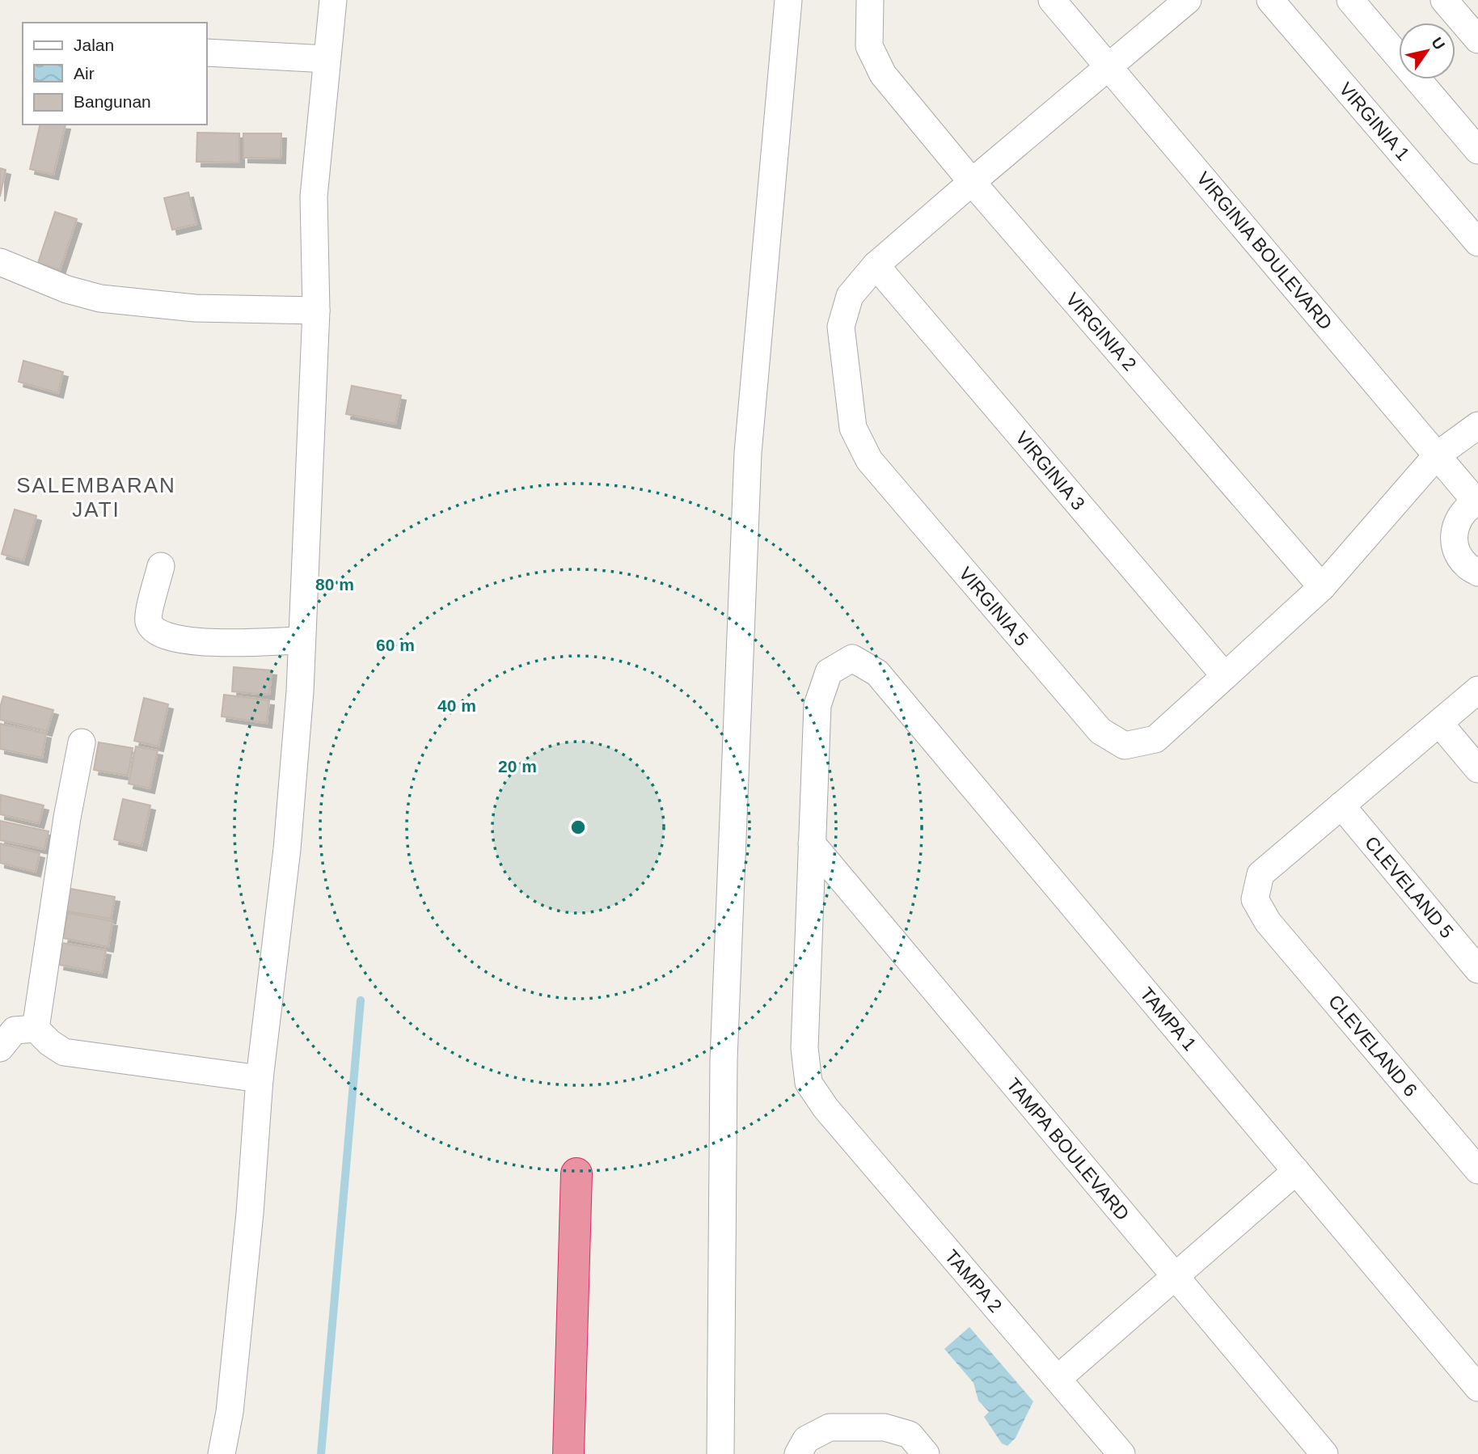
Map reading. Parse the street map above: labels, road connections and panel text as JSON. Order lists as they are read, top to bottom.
{
  "streets": {
    "street": [
      "VIRGINIA 1",
      "VIRGINIA BOULEVARD",
      "VIRGINIA 2",
      "VIRGINIA 3",
      "VIRGINIA 5",
      "CLEVELAND 5",
      "TAMPA 1",
      "CLEVELAND 6",
      "TAMPA BOULEVARD",
      "TAMPA 2"
    ]
  },
  "crossings": [
    ["VIRGINIA BOULEVARD", "VIRGINIA 5"],
    ["VIRGINIA 2", "VIRGINIA 5"],
    ["VIRGINIA 3", "VIRGINIA 5"],
    ["CLEVELAND 5", "CLEVELAND 6"],
    ["TAMPA 1", "TAMPA 2"],
    ["TAMPA BOULEVARD", "TAMPA 2"]
  ],
  "districts": ["SALEMBARAN JATI"],
  "legend": ["Jalan", "Air", "Bangunan"],
  "north": "top right",
  "rings": [
    "80 m",
    "60 m",
    "40 m",
    "20 m"
  ]
}
